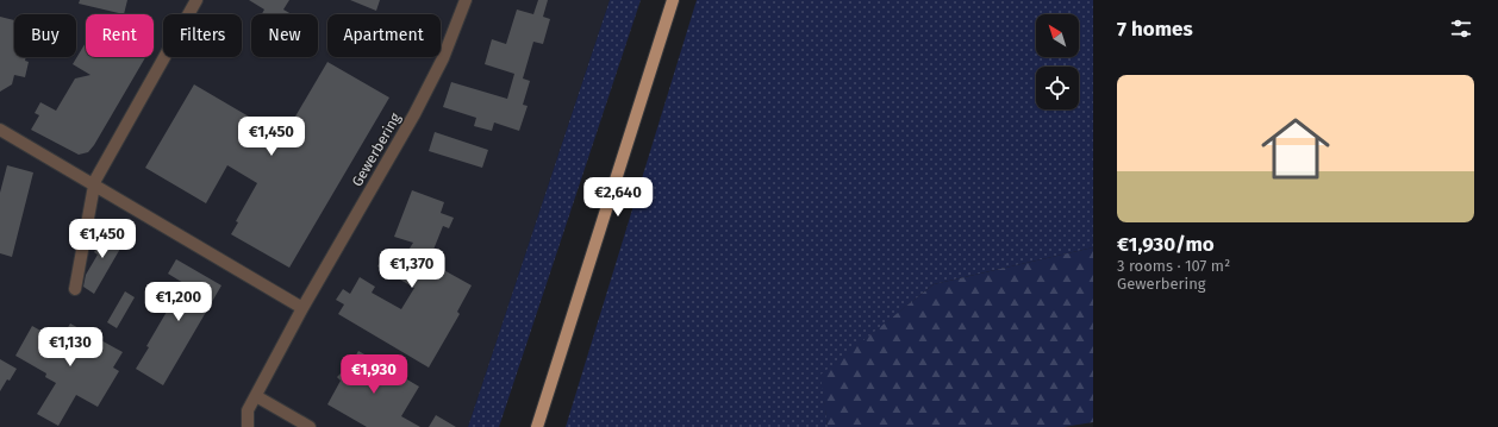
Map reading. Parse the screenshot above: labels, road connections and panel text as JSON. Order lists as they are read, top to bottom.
{
  "streets": {
    "street": ["Gewerbering"]
  },
  "north": "top left",
  "page": {
    "heading": "7 homes",
    "chip": [
      "Buy",
      "Rent",
      "Filters",
      "New",
      "Apartment"
    ],
    "list": [
      {
        "name": "€1,930/mo",
        "note": "3 rooms · 107 m² · Gewerbering"
      }
    ],
    "price": [
      "€1,450",
      "€2,640",
      "€1,450",
      "€1,370",
      "€1,200",
      "€1,130",
      "€1,930"
    ]
  }
}
